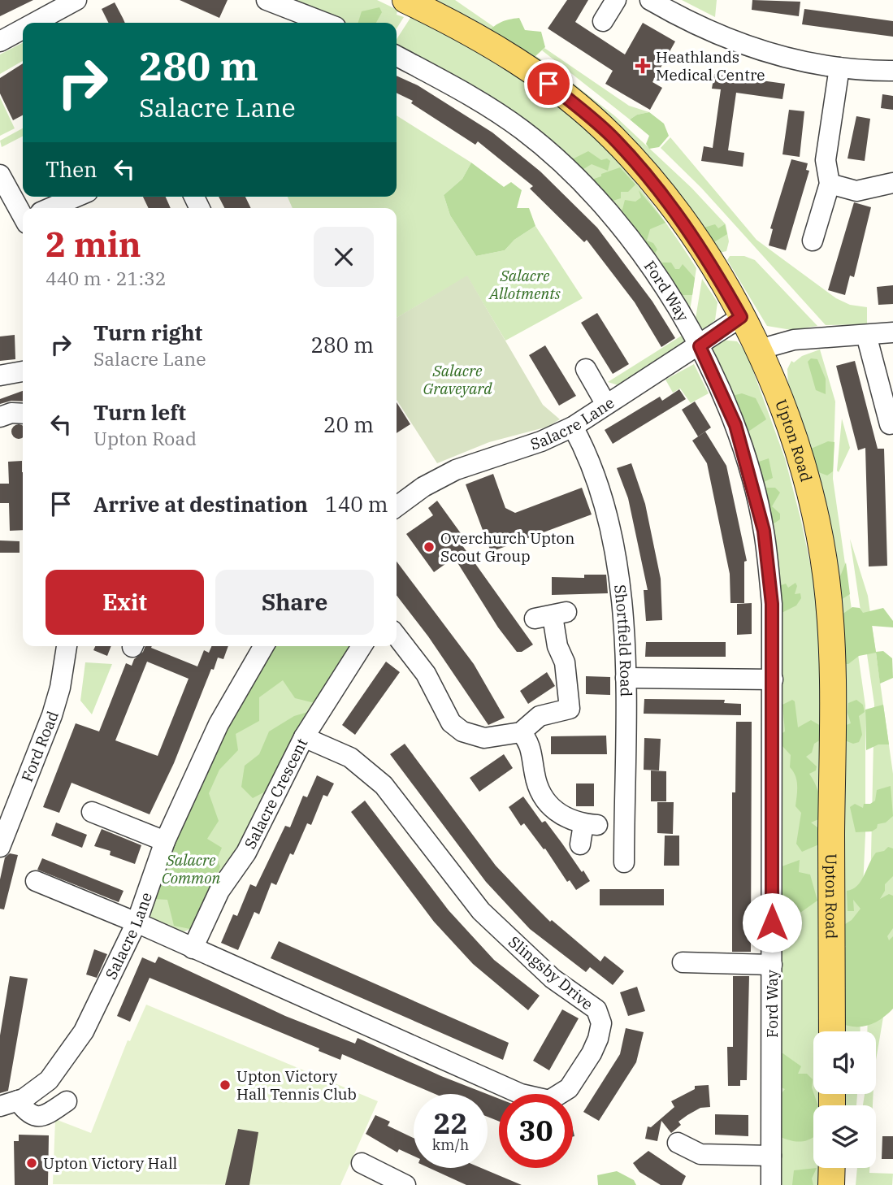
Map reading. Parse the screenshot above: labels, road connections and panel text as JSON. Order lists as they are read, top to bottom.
{
  "streets": {
    "main road": ["Upton Road"],
    "street": [
      "Ford Way",
      "Salacre Lane",
      "Shortfield Road",
      "Ford Road",
      "Salacre Crescent",
      "Slingsby Drive"
    ]
  },
  "crossings": [
    ["Ford Way", "Salacre Lane"],
    ["Salacre Lane", "Upton Road"],
    ["Salacre Lane", "Shortfield Road"],
    ["Salacre Lane", "Slingsby Drive"],
    ["Salacre Crescent", "Slingsby Drive"]
  ],
  "parks": ["Salacre Allotments", "Salacre Graveyard", "Salacre Common"],
  "places": {
    "health": ["Heathlands Medical Centre"],
    "other": ["Overchurch Upton Scout Group", "Upton Victory Hall Tennis Club", "Upton Victory Hall"]
  },
  "page": {
    "turn": ["280 m", "Salacre Lane"],
    "then": "Then",
    "heading": ["2 min", "440 m · 21:32"],
    "list": [
      {
        "name": "Turn right",
        "note": "Salacre Lane",
        "value": "280 m"
      },
      {
        "name": "Turn left",
        "note": "Upton Road",
        "value": "20 m"
      },
      {
        "name": "Arrive at destination",
        "value": "140 m"
      }
    ],
    "buttons": ["Exit", "Share"],
    "speed": "22 km/h",
    "limit": "30"
  }
}
